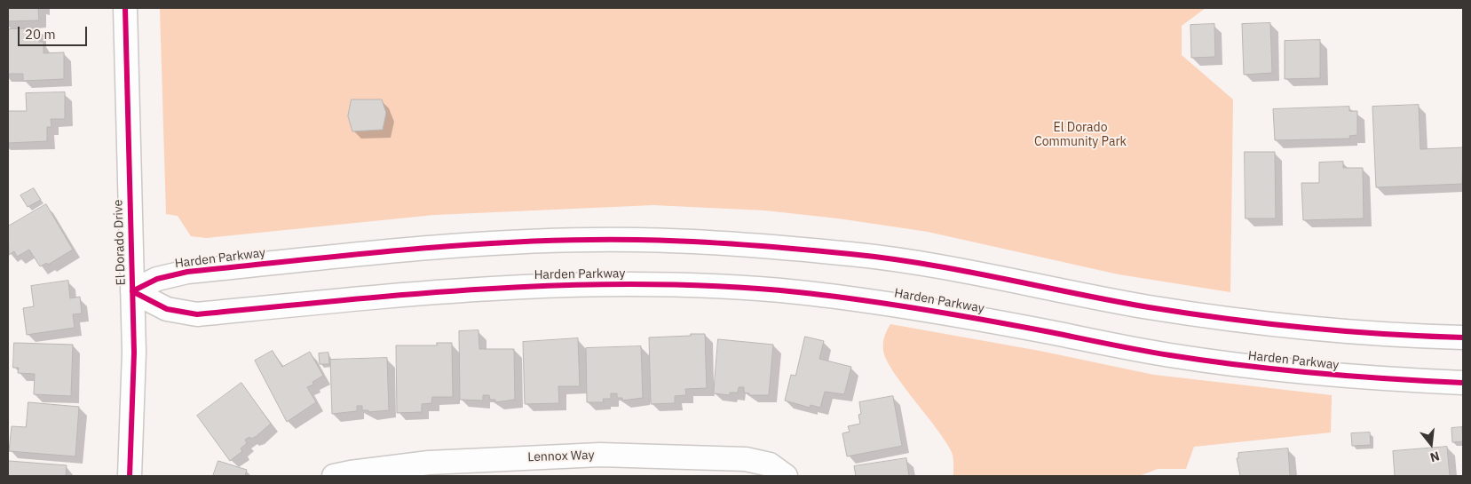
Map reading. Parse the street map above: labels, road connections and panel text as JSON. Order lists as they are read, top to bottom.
{
  "streets": {
    "street": ["El Dorado Drive", "Harden Parkway", "Lennox Way"]
  },
  "crossings": [
    ["El Dorado Drive", "Harden Parkway"]
  ],
  "parks": ["El Dorado Community Park"],
  "scale_bar": "20 m",
  "north": "bottom"
}
